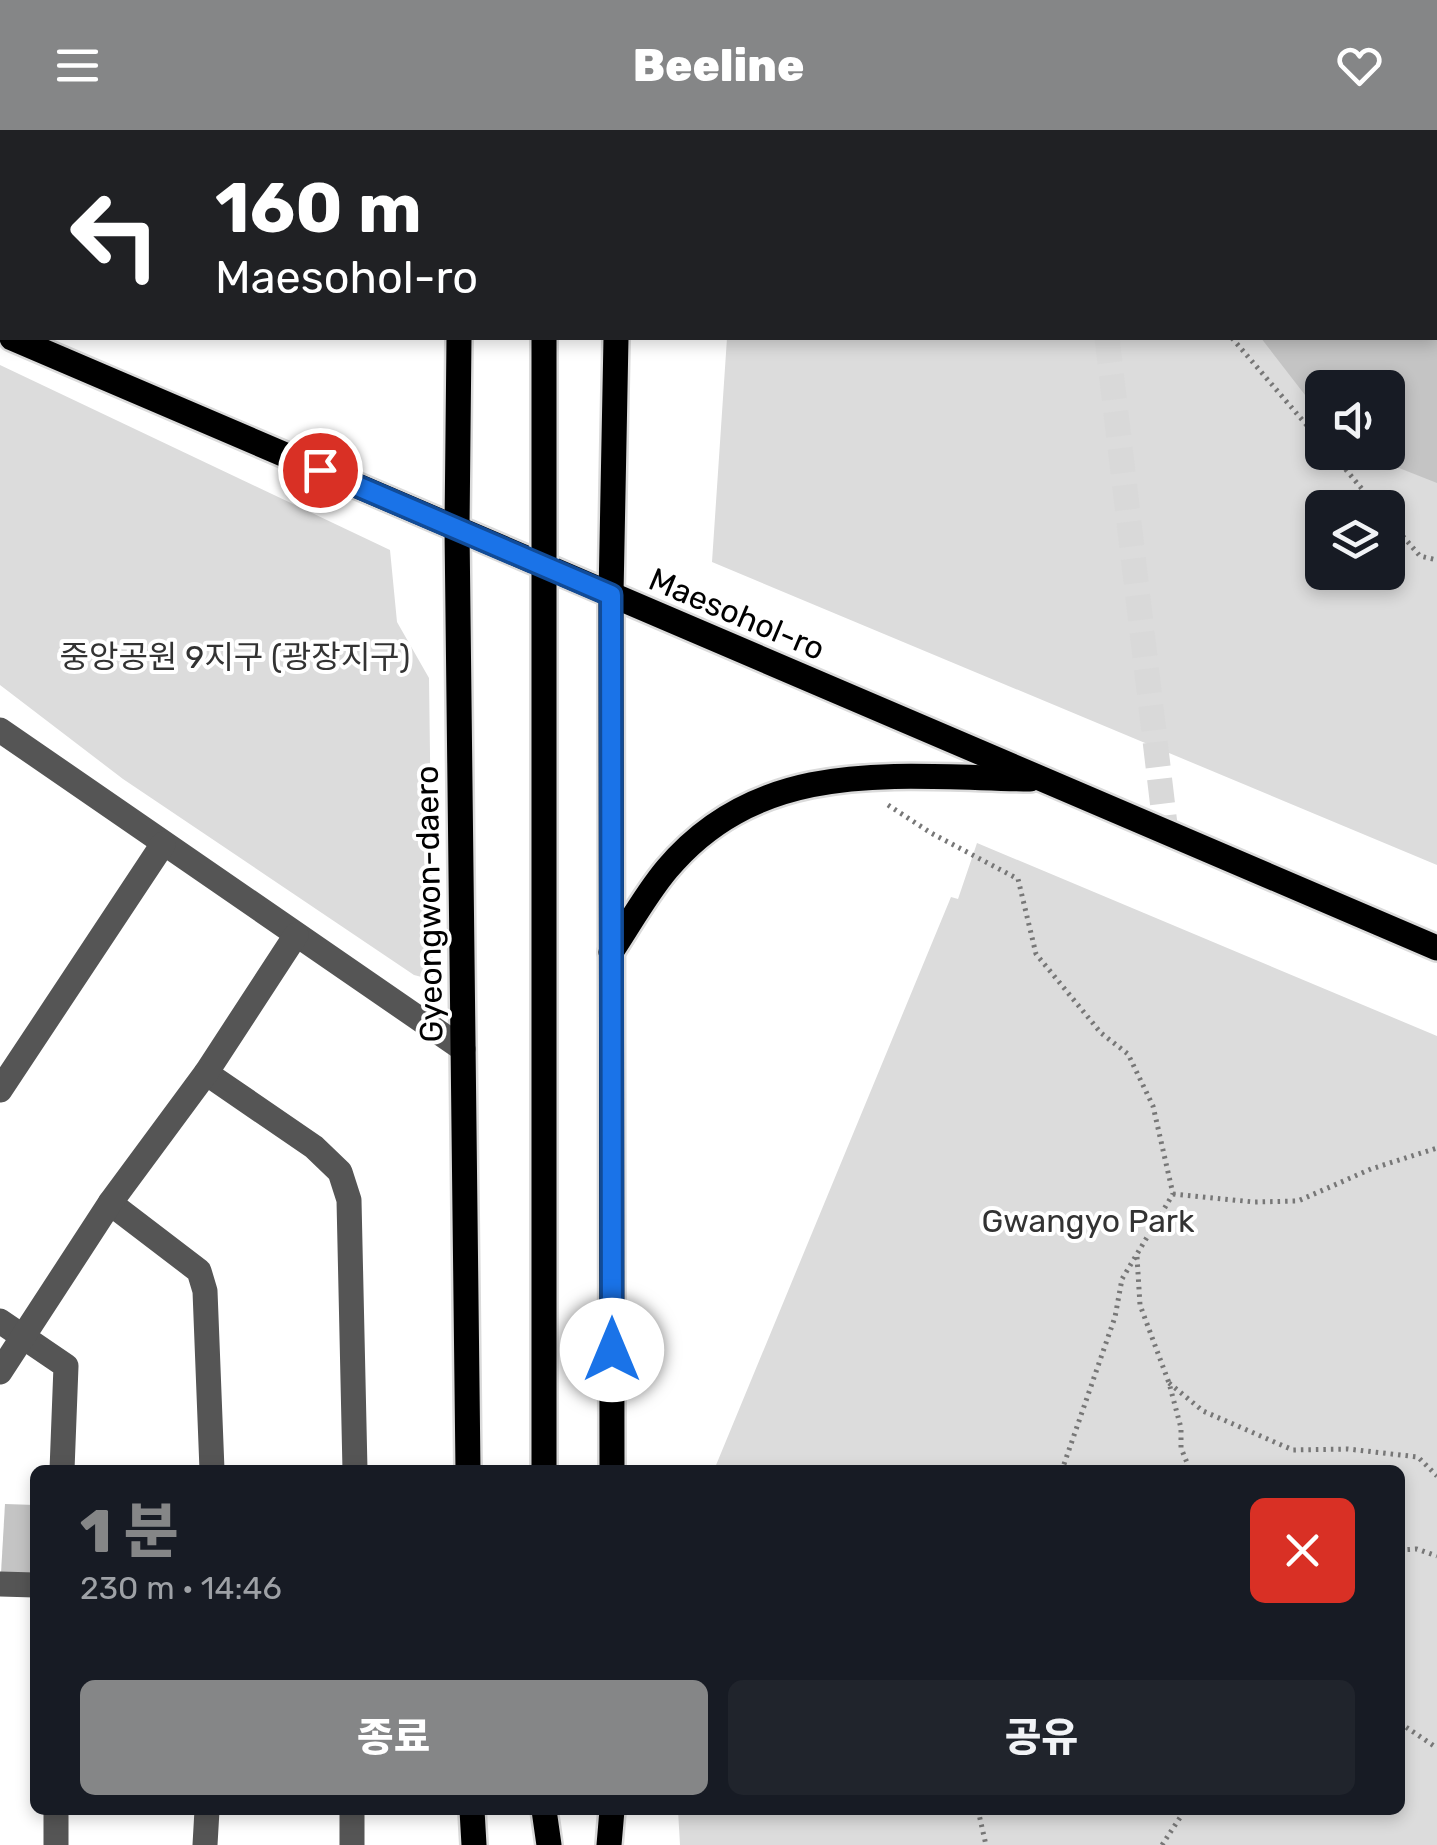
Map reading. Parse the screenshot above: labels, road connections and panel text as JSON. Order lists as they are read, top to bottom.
{
  "streets": {
    "main road": ["Maesohol-ro", "Gyeongwon-daero"]
  },
  "crossings": [
    ["Maesohol-ro", "Gyeongwon-daero"]
  ],
  "parks": ["중앙공원 9지구 (광장지구)", "Gwangyo Park"],
  "page": {
    "header": "Beeline",
    "turn": ["160 m", "Maesohol-ro"],
    "heading": ["1 분", "230 m · 14:46"],
    "buttons": ["종료", "공유"]
  }
}
